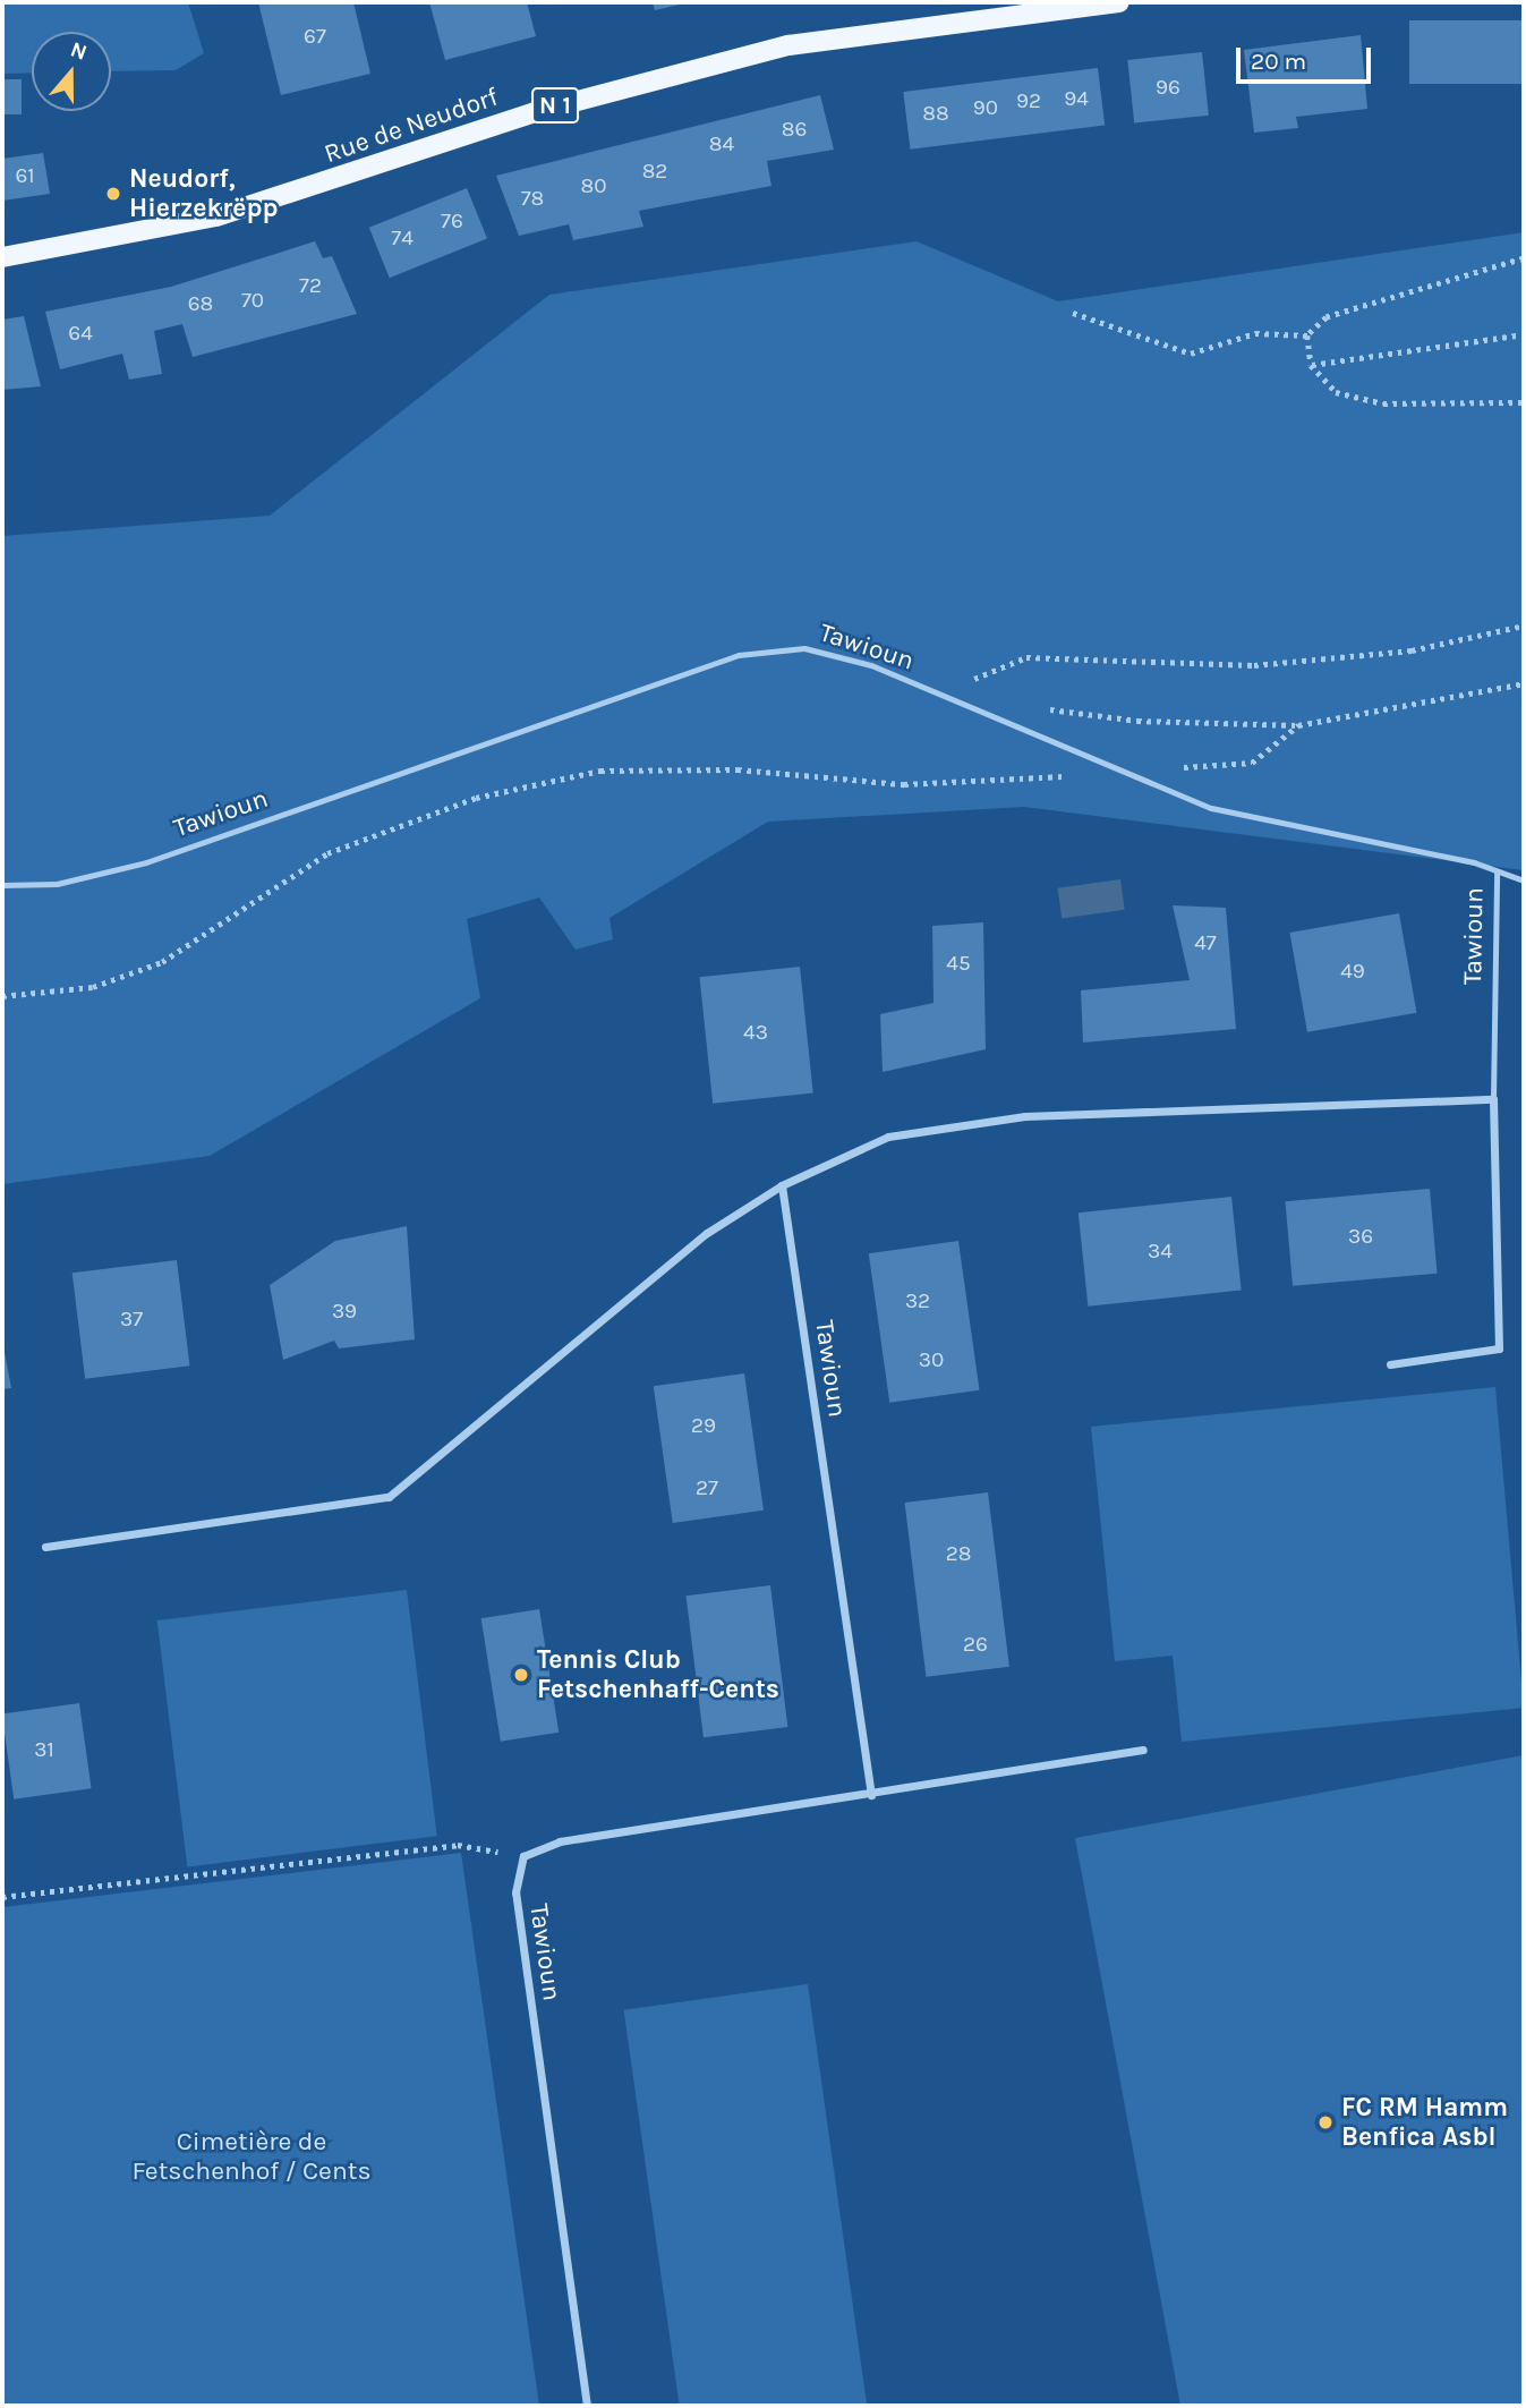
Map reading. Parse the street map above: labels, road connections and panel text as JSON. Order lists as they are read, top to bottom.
{
  "streets": {
    "main road": ["N 1", "Rue de Neudorf"],
    "street": ["Tawioun"]
  },
  "parks": ["Cimetière de Fetschenhof / Cents"],
  "places": ["Neudorf, Hierzekrëpp", "Tennis Club Fetschenhaff-Cents", "FC RM Hamm Benfica Asbl"],
  "house_numbers": [
    "67",
    "96",
    "94",
    "92",
    "90",
    "88",
    "86",
    "84",
    "82",
    "61",
    "80",
    "78",
    "76",
    "74",
    "72",
    "70",
    "68",
    "64",
    "47",
    "45",
    "49",
    "43",
    "36",
    "34",
    "32",
    "39",
    "37",
    "30",
    "29",
    "27",
    "28",
    "26",
    "31"
  ],
  "scale_bar": "20 m",
  "north": "top"
}
